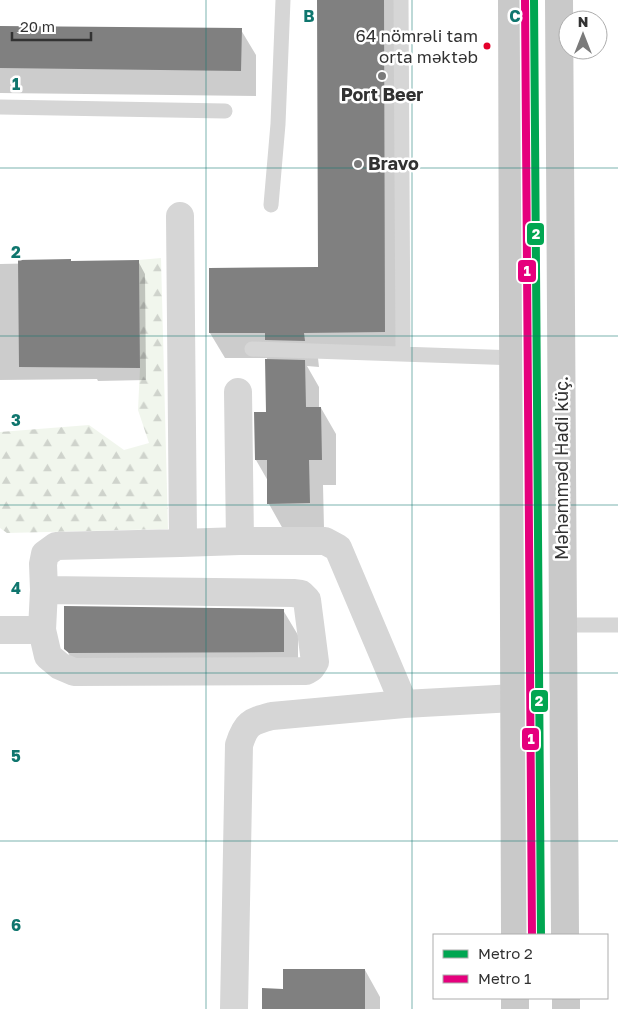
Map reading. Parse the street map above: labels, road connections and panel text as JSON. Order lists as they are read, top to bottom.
{
  "streets": {
    "main road": ["Məhəmməd Hadi küç."]
  },
  "places": ["64 nömrəli tam orta məktəb", "Port Beer", "Bravo"],
  "lines": ["metro line 2", "metro line 1"],
  "legend": ["Metro 2", "Metro 1"],
  "scale_bar": "20 m",
  "north": "top",
  "grid": {
    "columns": ["B", "C"],
    "rows": [
      "1",
      "2",
      "3",
      "4",
      "5",
      "6"
    ]
  }
}
